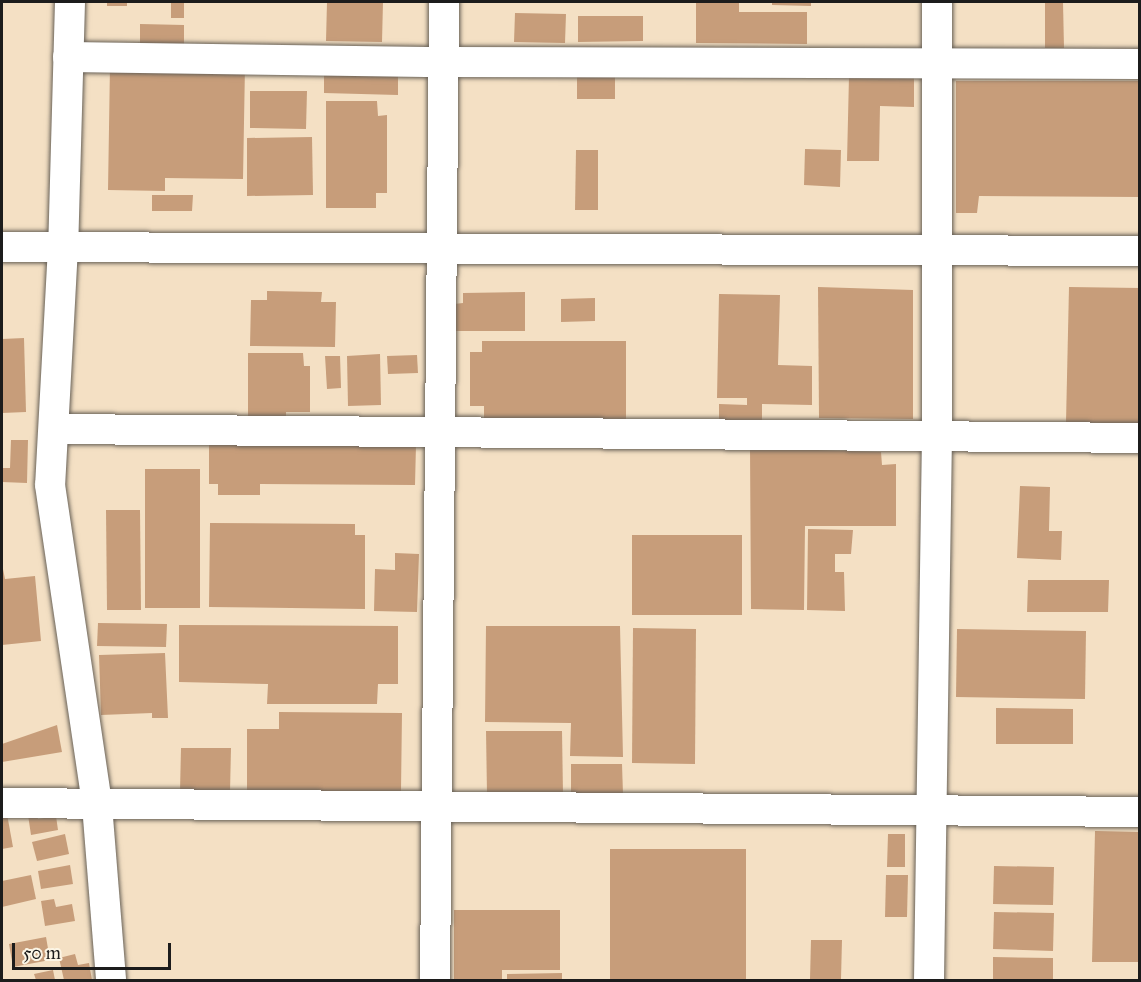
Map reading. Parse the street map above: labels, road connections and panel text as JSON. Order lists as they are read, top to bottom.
{
  "scale_bar": "50 m"
}
